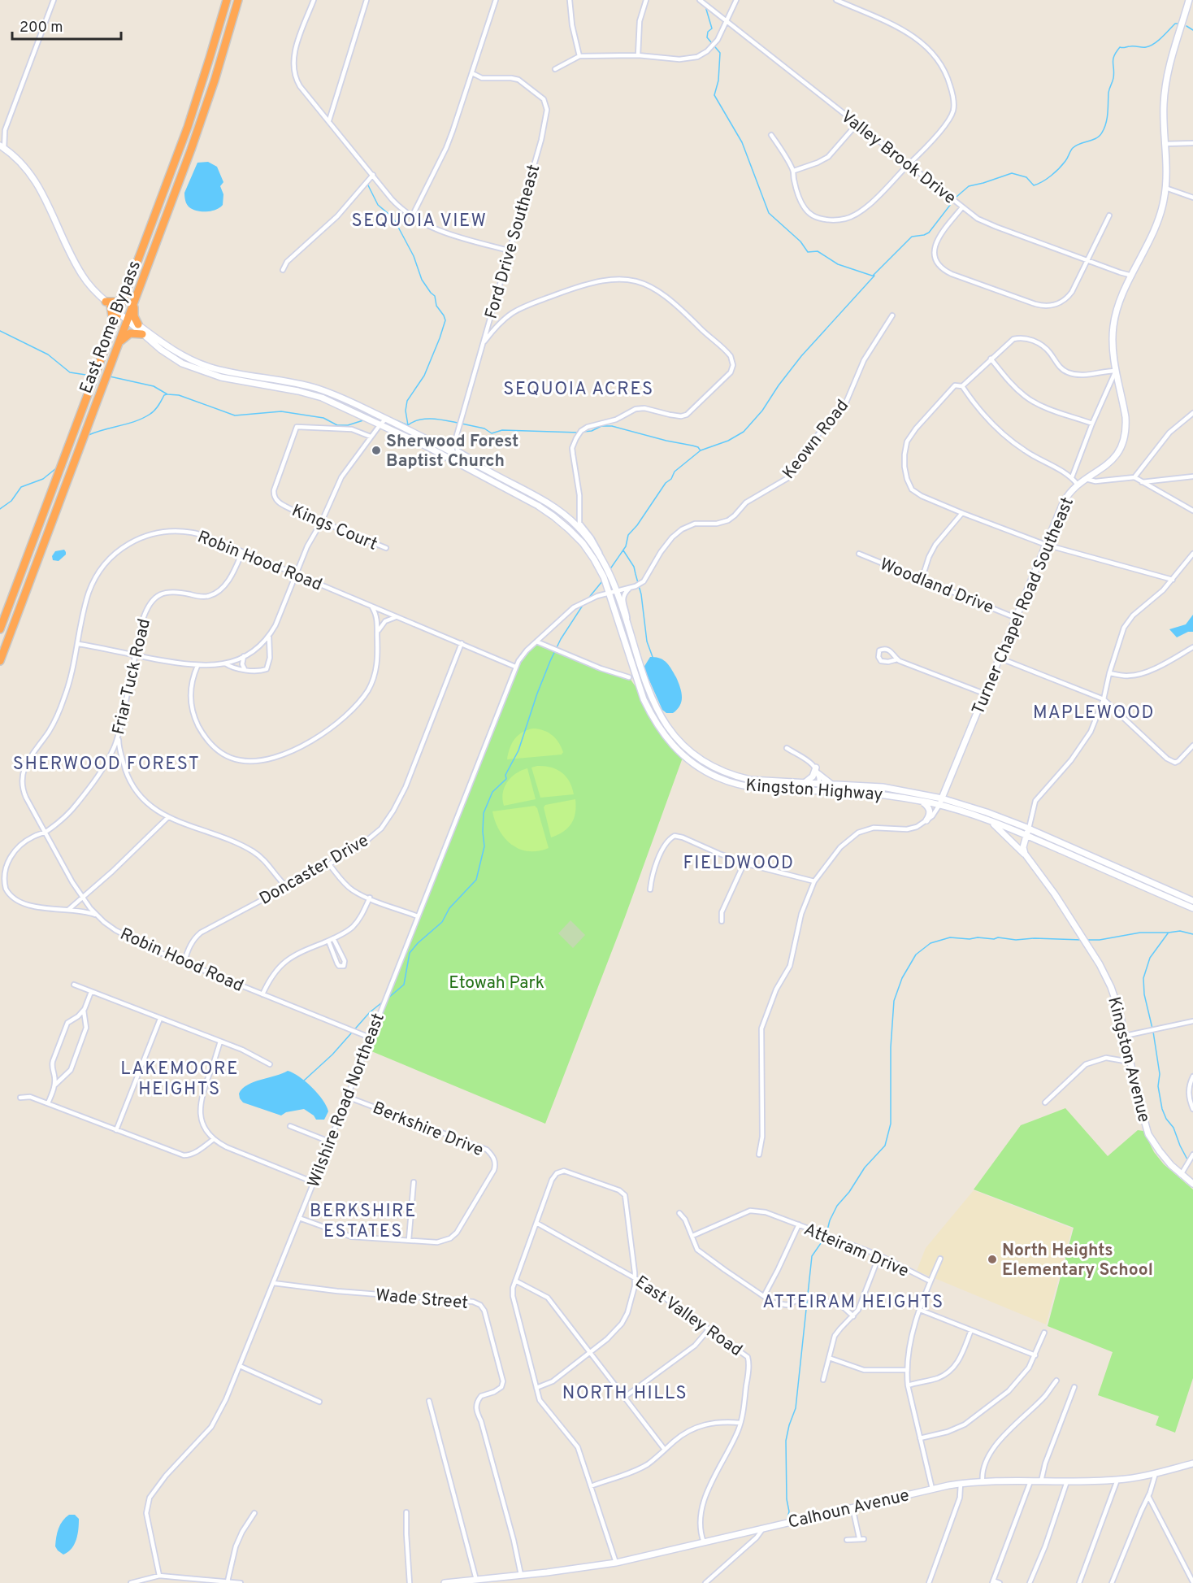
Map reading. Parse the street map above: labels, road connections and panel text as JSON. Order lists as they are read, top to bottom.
{
  "streets": {
    "highway": ["East Rome Bypass"],
    "main road": [
      "Turner Chapel Road Southeast",
      "Kingston Highway",
      "Kingston Avenue",
      "Calhoun Avenue"
    ],
    "street": [
      "Valley Brook Drive",
      "Ford Drive Southeast",
      "Keown Road",
      "Kings Court",
      "Robin Hood Road",
      "Woodland Drive",
      "Friar Tuck Road",
      "Doncaster Drive",
      "Wilshire Road Northeast",
      "Berkshire Drive",
      "Atteiram Drive",
      "Wade Street",
      "East Valley Road"
    ]
  },
  "crossings": [
    ["Valley Brook Drive", "Turner Chapel Road Southeast"],
    ["Ford Drive Southeast", "Kingston Highway"],
    ["East Rome Bypass", "Kingston Highway"],
    ["Keown Road", "Kingston Highway"],
    ["Keown Road", "Wilshire Road Northeast"],
    ["Robin Hood Road", "Friar Tuck Road"],
    ["Robin Hood Road", "Doncaster Drive"],
    ["Robin Hood Road", "Wilshire Road Northeast"],
    ["Woodland Drive", "Turner Chapel Road Southeast"],
    ["Turner Chapel Road Southeast", "Kingston Highway"],
    ["Kingston Highway", "Kingston Avenue"],
    ["Kingston Highway", "Wilshire Road Northeast"],
    ["Wilshire Road Northeast", "Berkshire Drive"],
    ["Wilshire Road Northeast", "Wade Street"],
    ["Atteiram Drive", "Calhoun Avenue"],
    ["Wade Street", "Calhoun Avenue"],
    ["East Valley Road", "Calhoun Avenue"]
  ],
  "districts": [
    "SEQUOIA VIEW",
    "SEQUOIA ACRES",
    "MAPLEWOOD",
    "SHERWOOD FOREST",
    "FIELDWOOD",
    "LAKEMOORE HEIGHTS",
    "BERKSHIRE ESTATES",
    "ATTEIRAM HEIGHTS",
    "NORTH HILLS"
  ],
  "parks": ["Etowah Park"],
  "places": ["Sherwood Forest Baptist Church", "North Heights Elementary School"],
  "scale_bar": "200 m"
}
